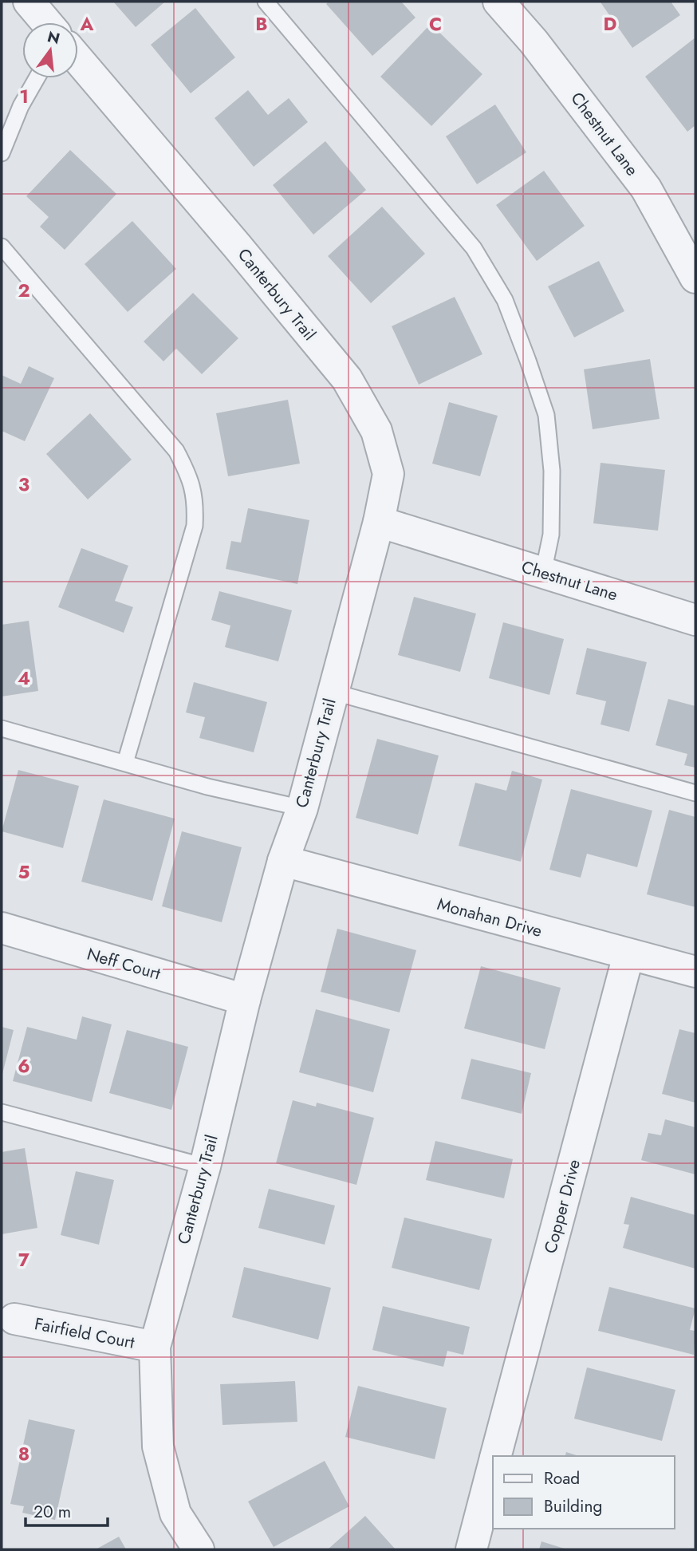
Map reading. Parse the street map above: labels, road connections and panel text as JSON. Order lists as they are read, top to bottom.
{
  "streets": {
    "street": [
      "Chestnut Lane",
      "Canterbury Trail",
      "Monahan Drive",
      "Neff Court",
      "Copper Drive",
      "Fairfield Court"
    ]
  },
  "crossings": [
    ["Chestnut Lane", "Canterbury Trail"],
    ["Canterbury Trail", "Monahan Drive"],
    ["Canterbury Trail", "Neff Court"],
    ["Canterbury Trail", "Fairfield Court"],
    ["Monahan Drive", "Copper Drive"]
  ],
  "legend": ["Road", "Building"],
  "scale_bar": "20 m",
  "north": "top",
  "grid": {
    "columns": [
      "A",
      "B",
      "C",
      "D"
    ],
    "rows": [
      "1",
      "2",
      "3",
      "4",
      "5",
      "6",
      "7",
      "8"
    ]
  }
}
